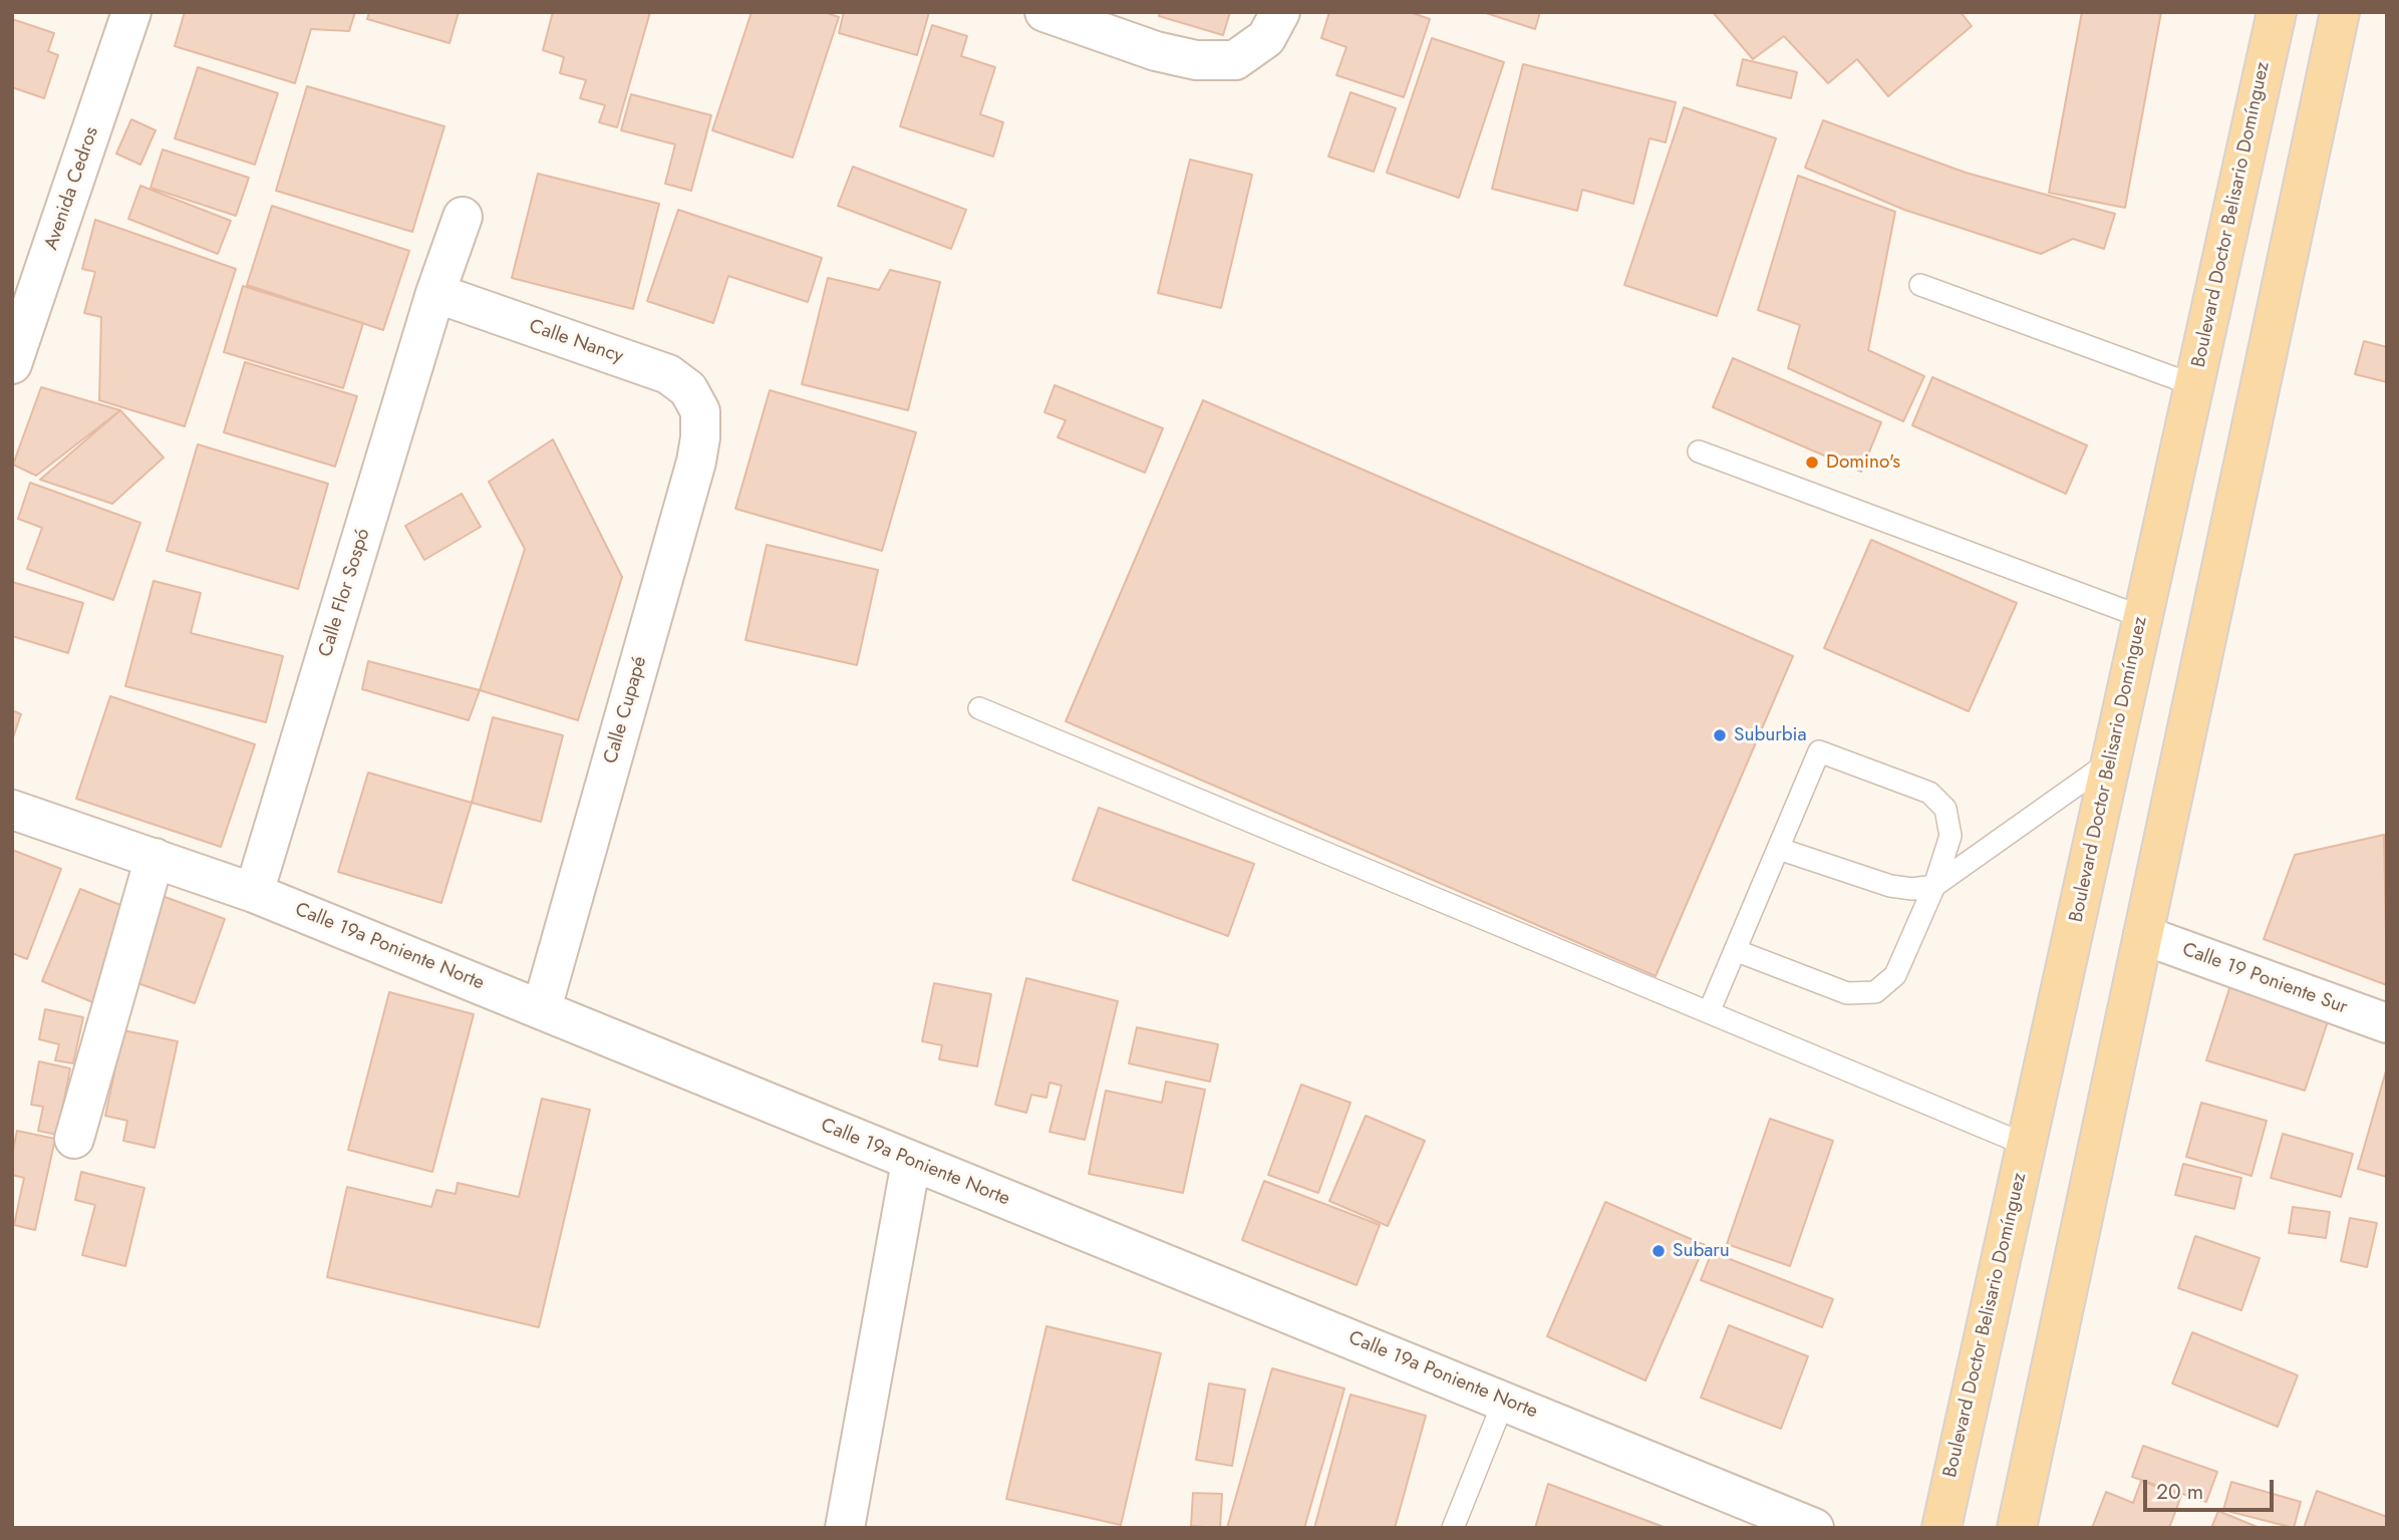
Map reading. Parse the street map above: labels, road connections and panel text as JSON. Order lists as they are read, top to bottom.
{
  "streets": {
    "main road": ["Boulevard Doctor Belisario Domínguez"],
    "street": [
      "Avenida Cedros",
      "Calle Nancy",
      "Calle Flor Sospó",
      "Calle Cupapé",
      "Calle 19a Poniente Norte",
      "Calle 19 Poniente Sur"
    ]
  },
  "crossings": [
    ["Calle Nancy", "Calle Flor Sospó"],
    ["Calle Nancy", "Calle Cupapé"],
    ["Calle Flor Sospó", "Calle 19a Poniente Norte"],
    ["Calle Cupapé", "Calle 19a Poniente Norte"]
  ],
  "places": ["Domino's", "Suburbia", "Subaru"],
  "scale_bar": "20 m"
}
